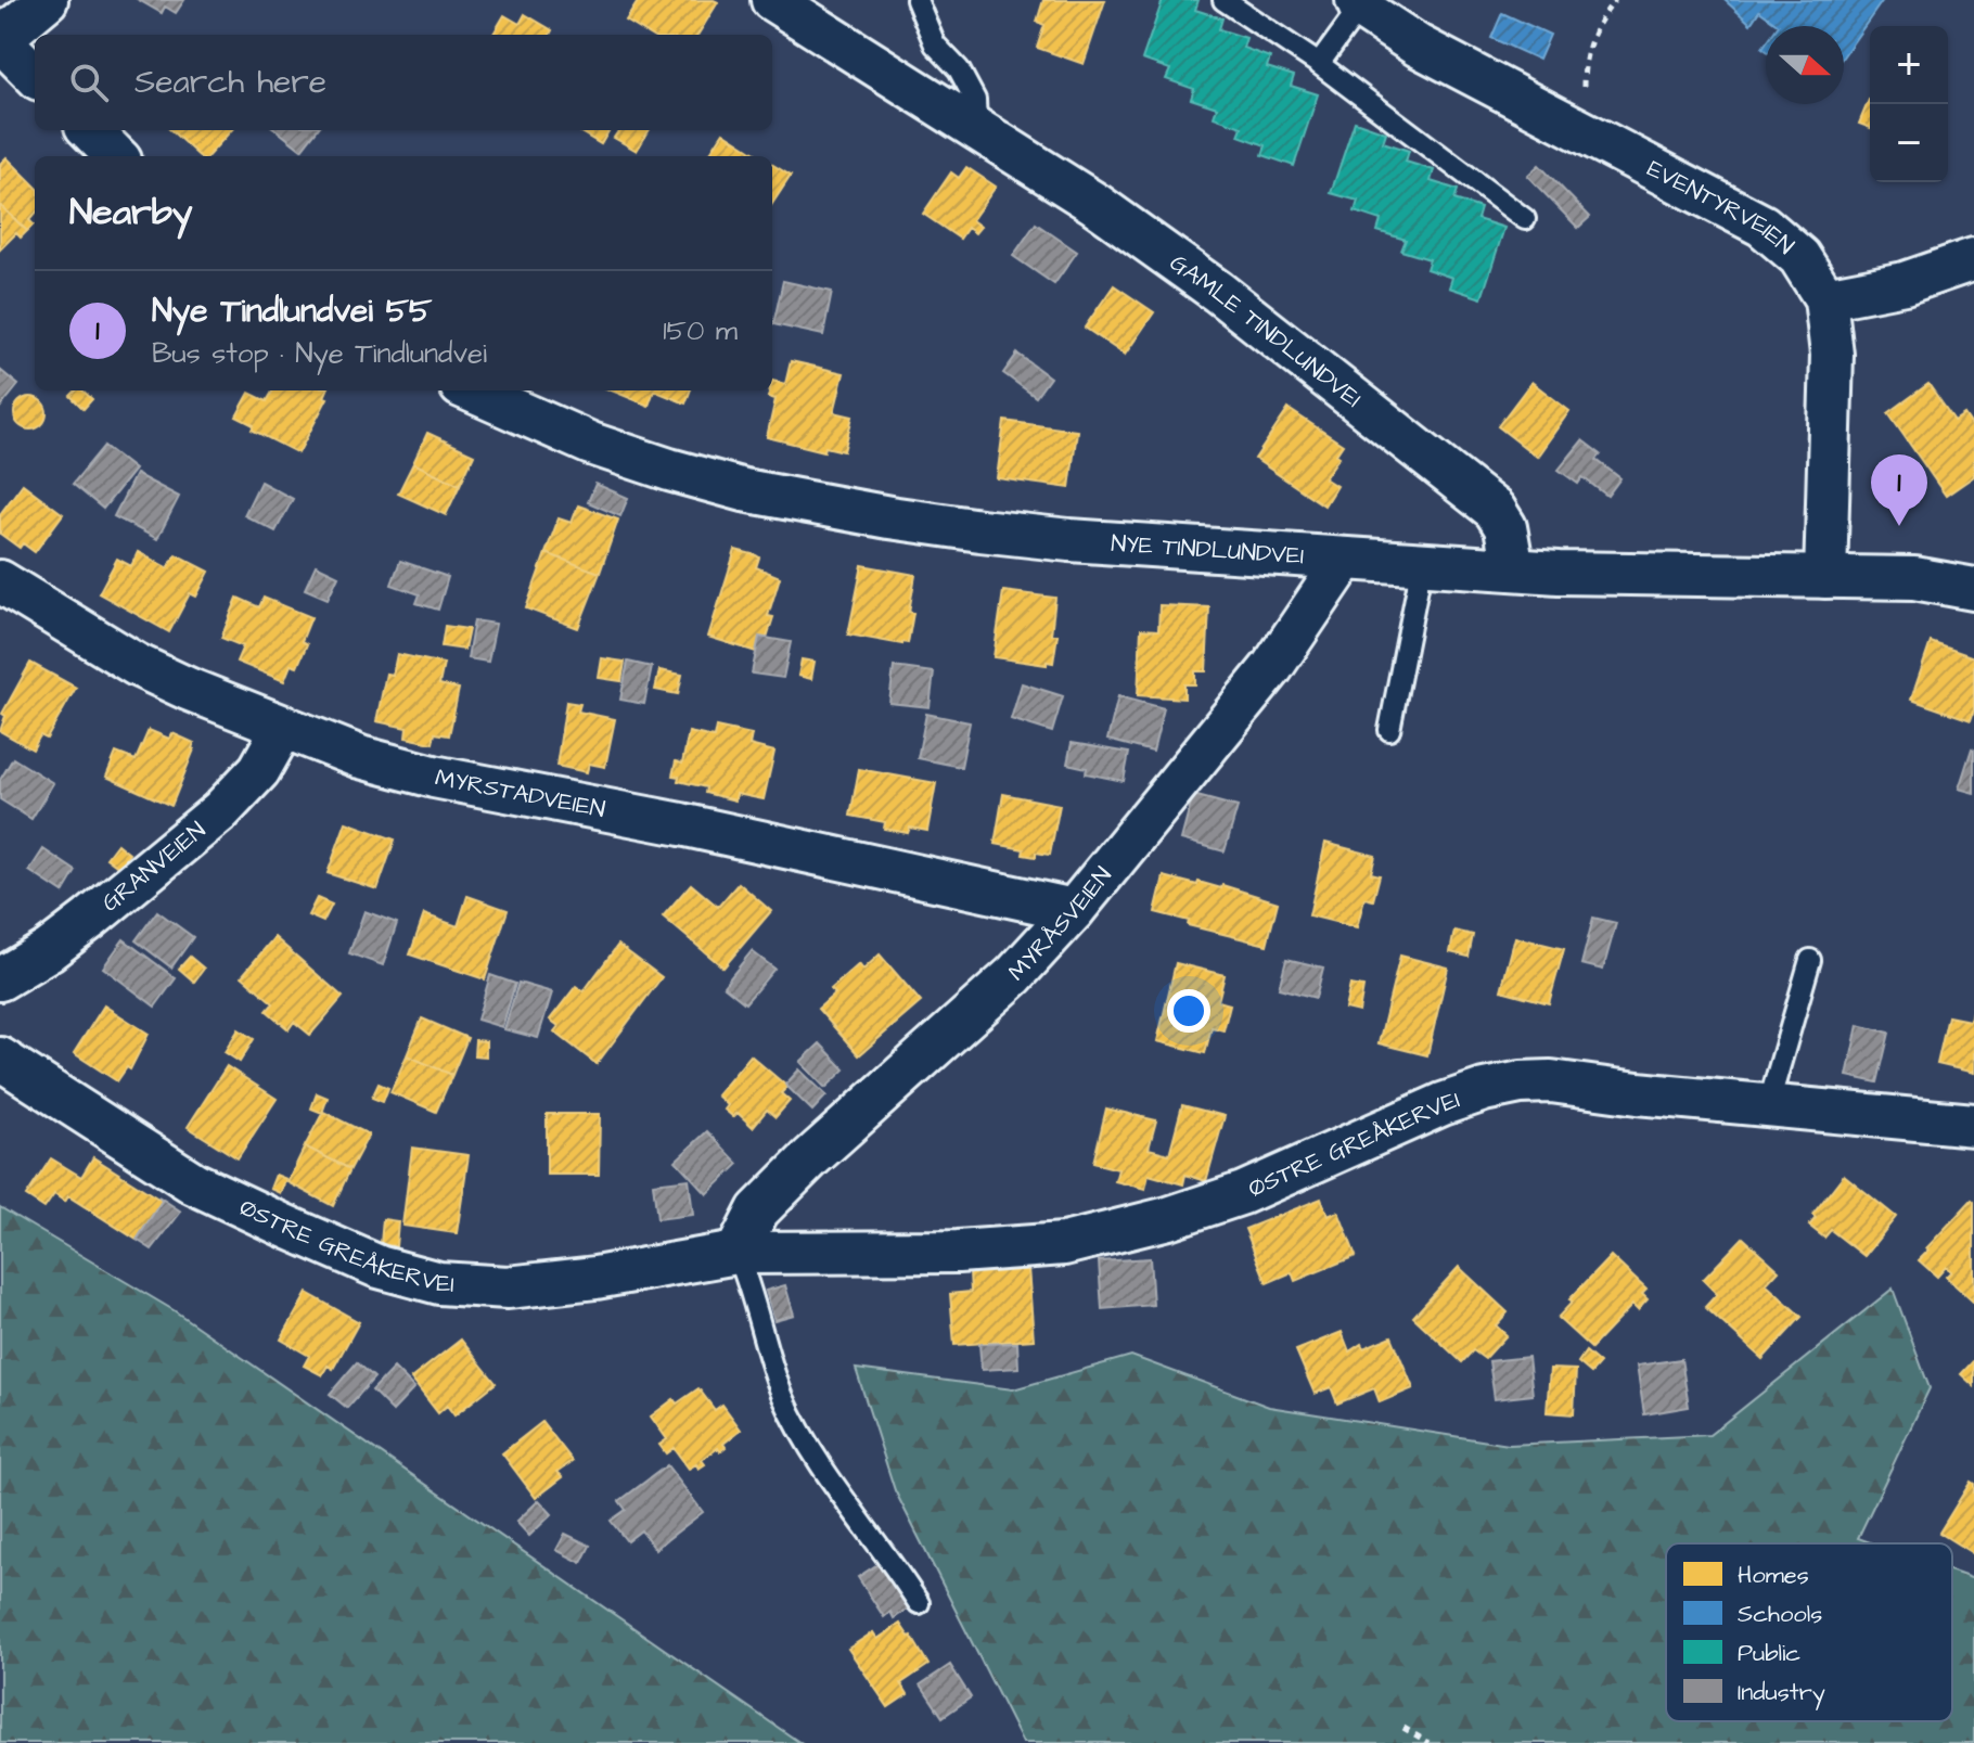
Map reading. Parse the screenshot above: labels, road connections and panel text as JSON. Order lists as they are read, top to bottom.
{
  "streets": {
    "street": [
      "EVENTYRVEIEN",
      "GAMLE TINDLUNDVEI",
      "NYE TINDLUNDVEI",
      "MYRSTADVEIEN",
      "GRANVEIEN",
      "MYRÅSVEIEN",
      "ØSTRE GREÅKERVEI"
    ]
  },
  "crossings": [
    ["EVENTYRVEIEN", "NYE TINDLUNDVEI"],
    ["GAMLE TINDLUNDVEI", "NYE TINDLUNDVEI"],
    ["NYE TINDLUNDVEI", "MYRÅSVEIEN"],
    ["MYRSTADVEIEN", "GRANVEIEN"],
    ["MYRSTADVEIEN", "MYRÅSVEIEN"],
    ["MYRÅSVEIEN", "ØSTRE GREÅKERVEI"]
  ],
  "legend": [
    "Homes",
    "Schools",
    "Public",
    "Industry"
  ],
  "north": "right",
  "page": {
    "map_buttons": ["+", "−"],
    "search": "Search here",
    "heading": "Nearby",
    "list": [
      {
        "mark": "1",
        "name": "Nye Tindlundvei 55",
        "note": "Bus stop · Nye Tindlundvei",
        "value": "150 m"
      }
    ],
    "pins": "1"
  }
}
